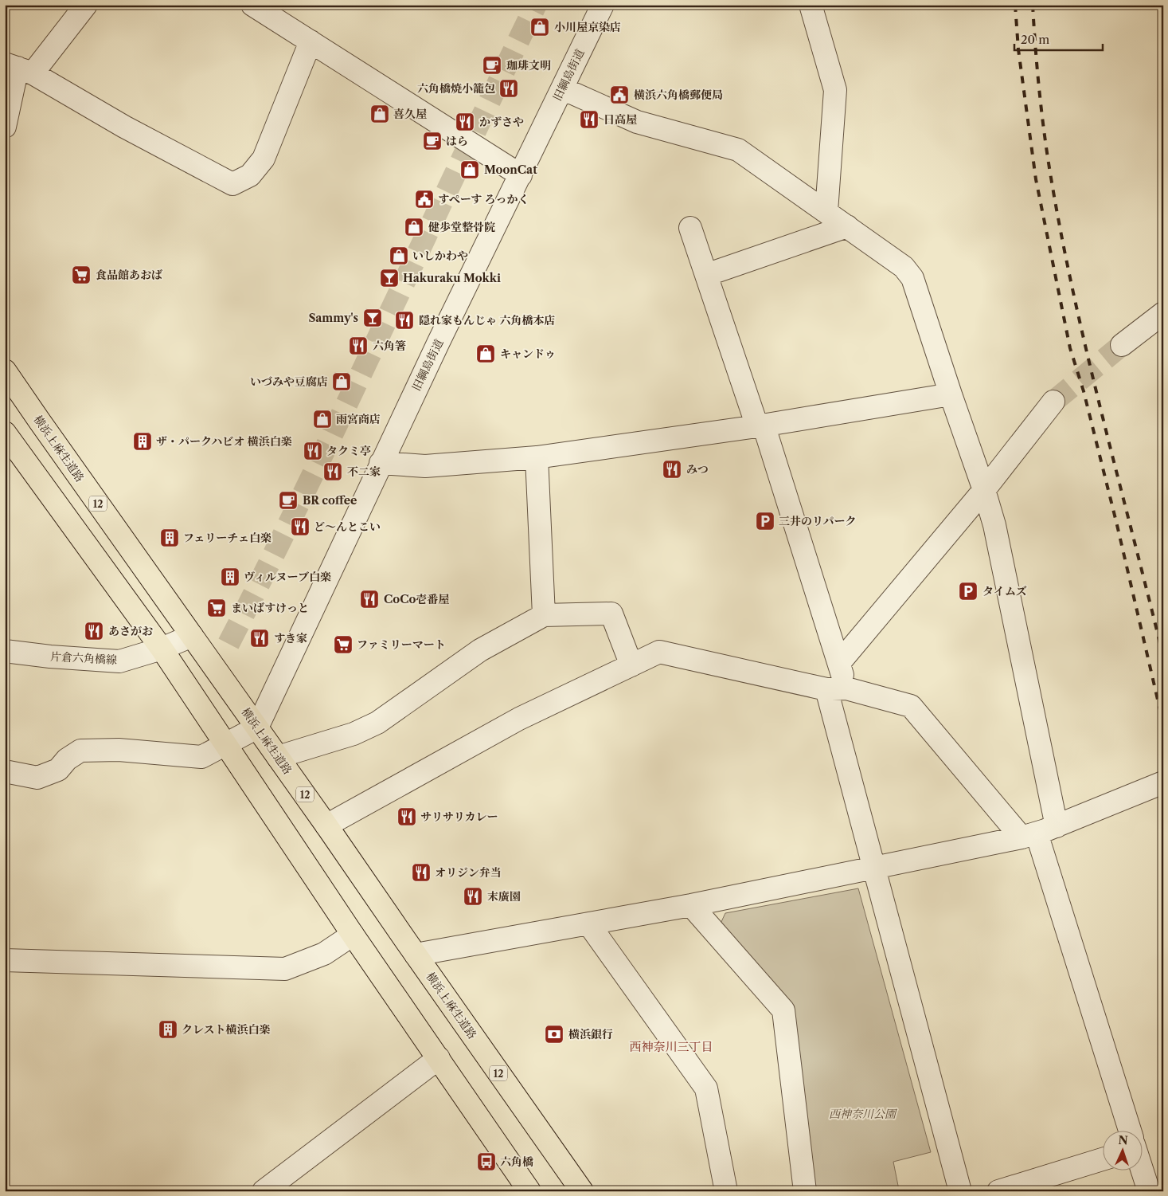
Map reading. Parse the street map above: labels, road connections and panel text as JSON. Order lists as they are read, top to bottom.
{
  "streets": {
    "main road": ["横浜上麻生道路", "12"],
    "street": ["旧綱島街道", "片倉六角橋線"]
  },
  "crossings": [
    ["旧綱島街道", "横浜上麻生道路"],
    ["横浜上麻生道路", "片倉六角橋線"]
  ],
  "districts": ["西神奈川三丁目"],
  "parks": ["西神奈川公園"],
  "places": {
    "shop": [
      "小川屋京染店",
      "喜久屋",
      "MoonCat",
      "健歩堂整骨院",
      "いしかわや",
      "キャンドゥ",
      "いづみや豆腐店",
      "雨宮商店"
    ],
    "cafe": ["珈琲文明", "はら", "BR coffee"],
    "restaurant": [
      "六角橋焼小籠包",
      "日高屋",
      "かずさや",
      "隠れ家もんじゃ 六角橋本店",
      "六角箸",
      "タクミ亭",
      "みつ",
      "不二家",
      "ど〜んとこい",
      "CoCo壱番屋",
      "あさがお",
      "すき家",
      "サリサリカレー",
      "オリジン弁当",
      "末廣園"
    ],
    "public building": ["横浜六角橋郵便局", "すぺーす ろっかく"],
    "supermarket": ["食品館あおば", "まいばすけっと", "ファミリーマート"],
    "bar": ["Hakuraku Mokki", "Sammy's"],
    "building": [
      "ザ・パークハビオ 横浜白楽",
      "フェリーチェ白楽",
      "ヴィルヌーブ白楽",
      "クレスト横浜白楽"
    ],
    "parking": ["三井のリパーク", "タイムズ"],
    "bank": ["横浜銀行"],
    "bus stop": ["六角橋"]
  },
  "scale_bar": "20 m",
  "north": "top"
}
